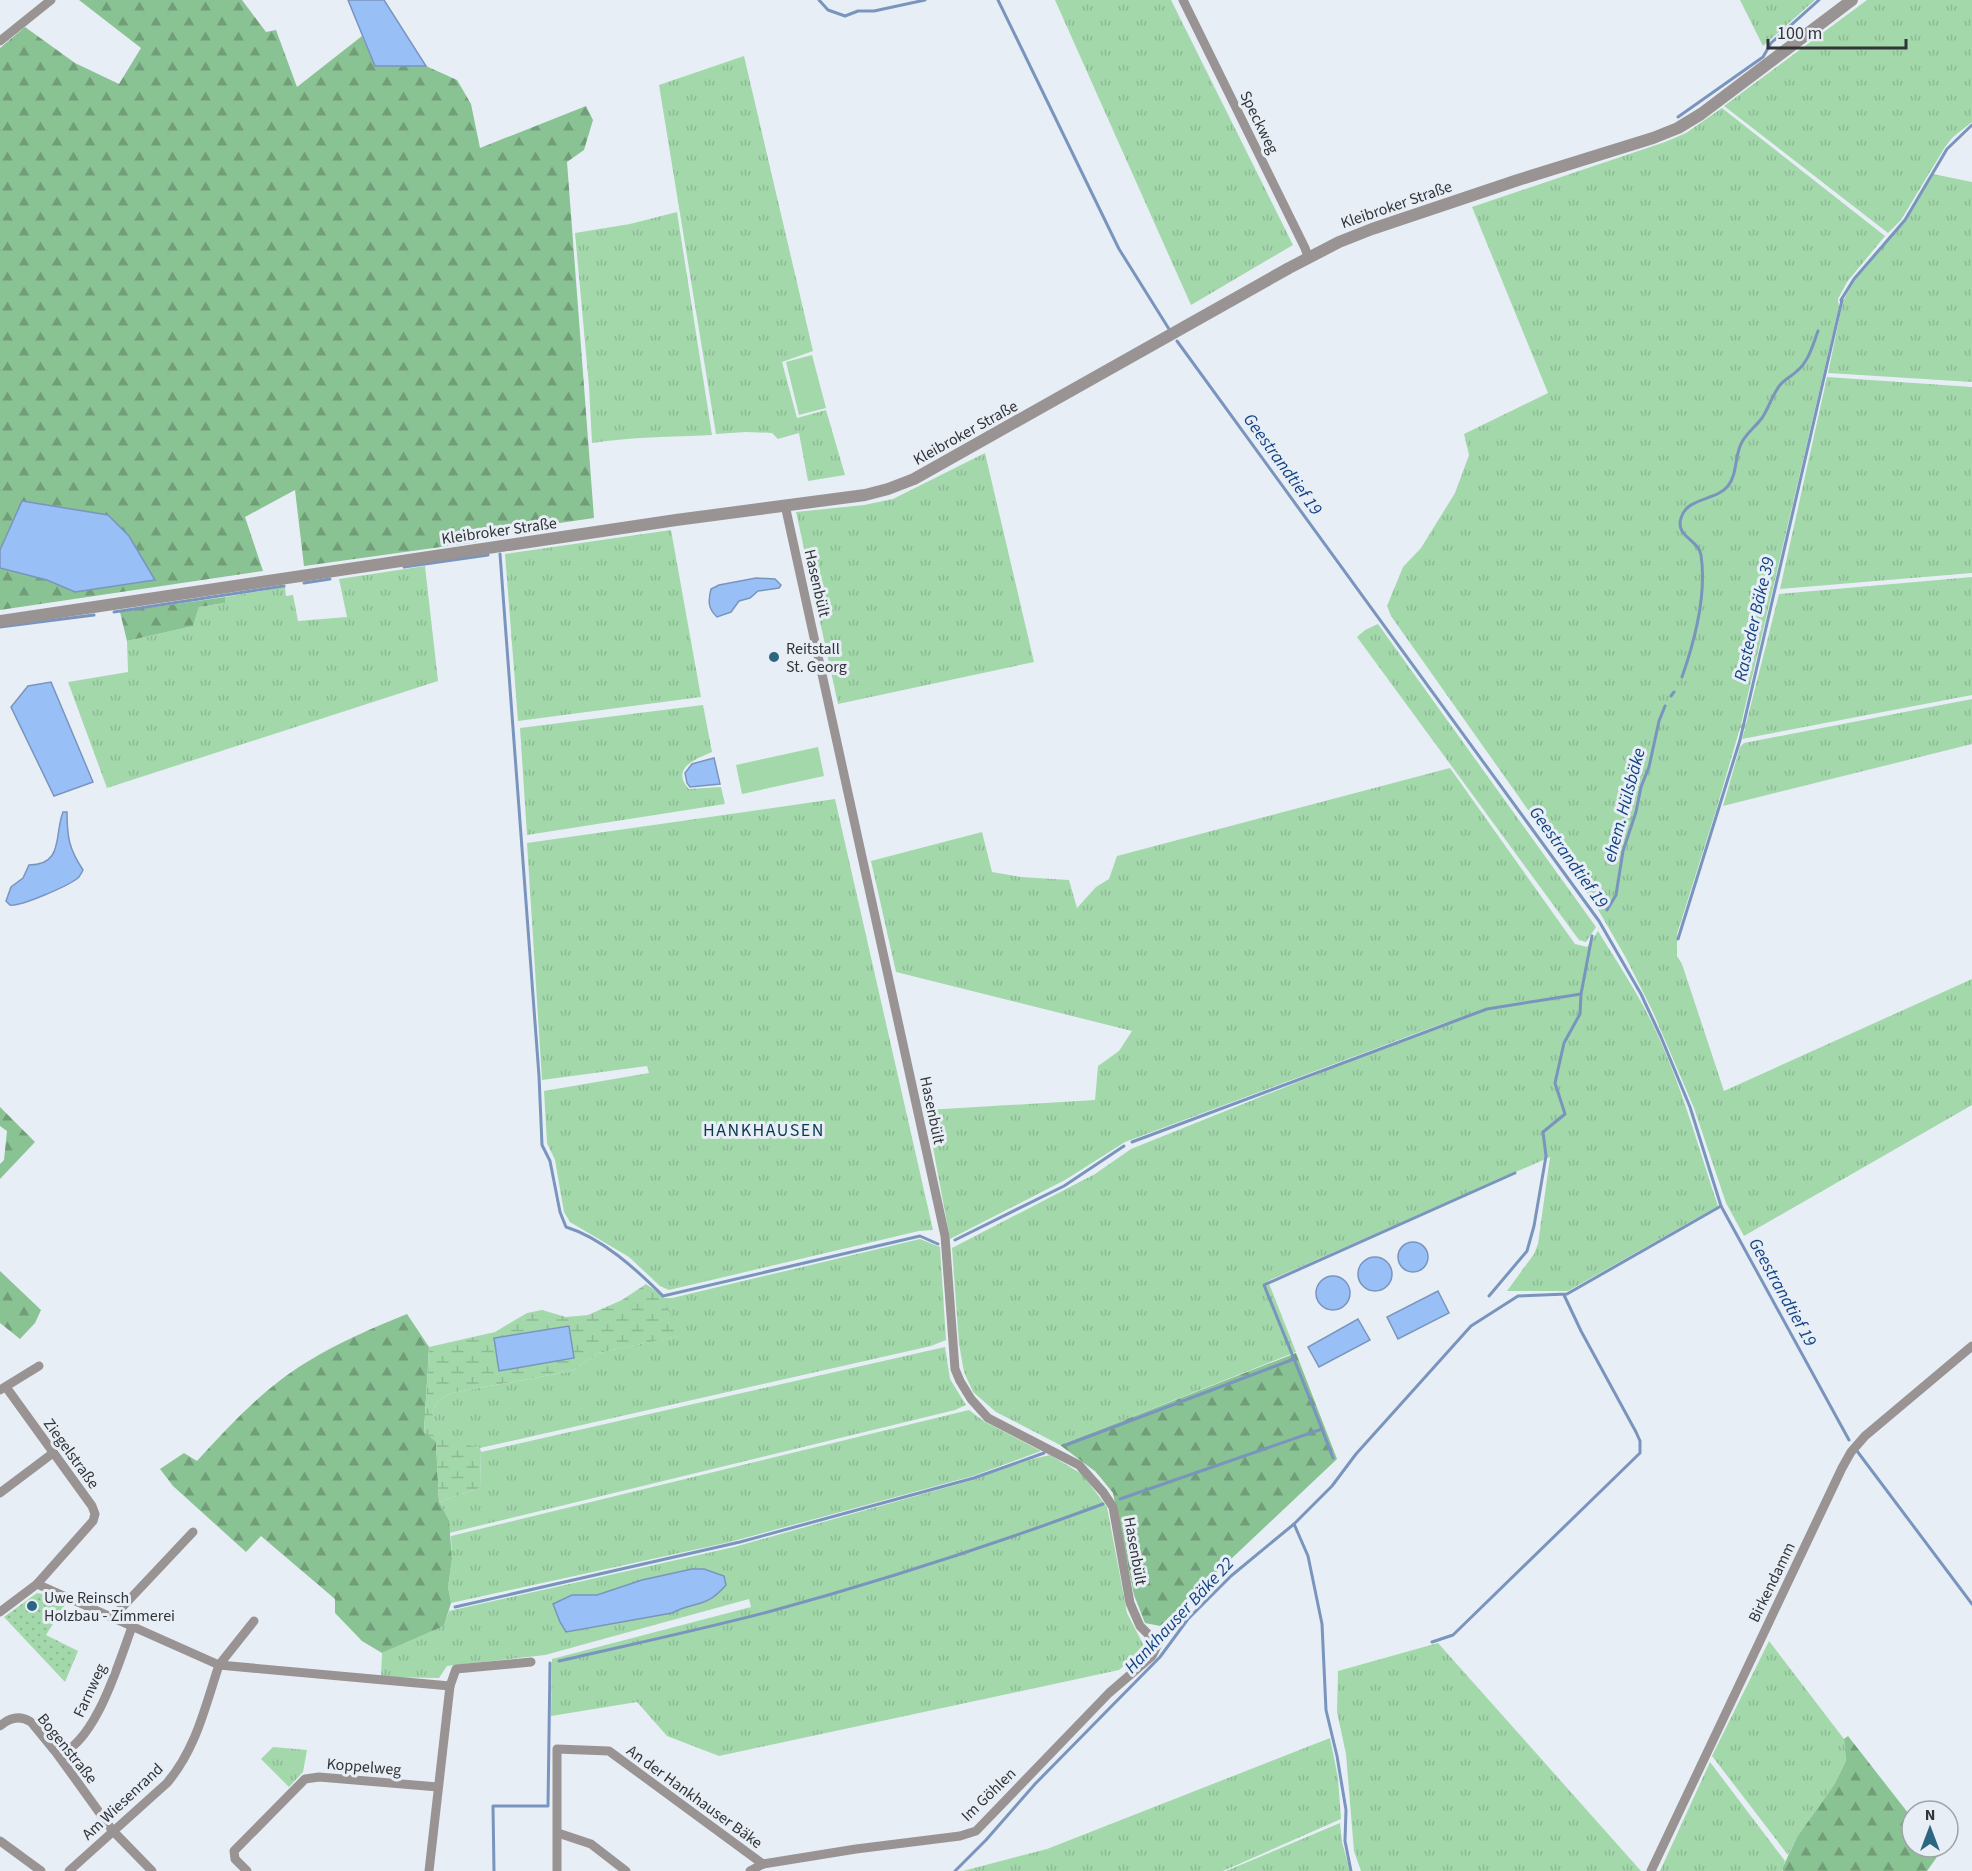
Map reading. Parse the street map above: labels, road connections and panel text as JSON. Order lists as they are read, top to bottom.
{
  "streets": {
    "street": [
      "Speckweg",
      "Kleibroker Straße",
      "Hasenbült",
      "Ziegelstraße",
      "Birkendamm",
      "Farnweg",
      "Bogenstraße",
      "Koppelweg",
      "Im Göhlen",
      "An der Hankhauser Bäke",
      "Am Wiesenrand"
    ]
  },
  "crossings": [
    ["Speckweg", "Kleibroker Straße"],
    ["Kleibroker Straße", "Hasenbült"],
    ["Hasenbült", "Im Göhlen"],
    ["Farnweg", "Bogenstraße"],
    ["Bogenstraße", "Am Wiesenrand"],
    ["Im Göhlen", "An der Hankhauser Bäke"]
  ],
  "districts": ["HANKHAUSEN"],
  "water": [
    "Geestrandtief 19",
    "Rasteder Bäke 39",
    "ehem. Hülsbäke",
    "Hankhauser Bäke 22"
  ],
  "places": ["Reitstall St. Georg", "Uwe Reinsch Holzbau - Zimmerei"],
  "scale_bar": "100 m",
  "north": "top"
}
